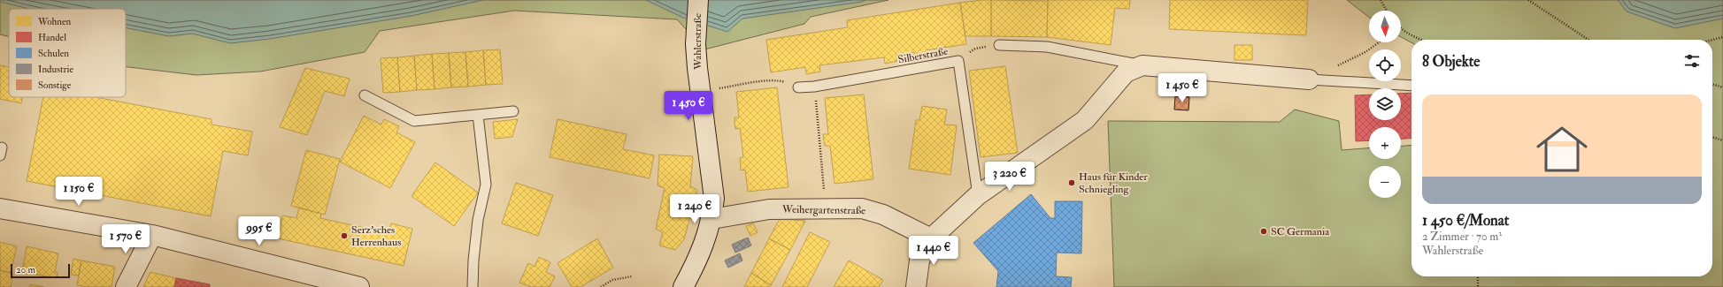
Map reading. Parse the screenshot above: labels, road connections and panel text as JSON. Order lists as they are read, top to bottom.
{
  "streets": {
    "street": ["Wahlerstraße", "Weihergartenstraße"],
    "lane": ["Silberstraße"]
  },
  "crossings": [
    ["Wahlerstraße", "Weihergartenstraße"]
  ],
  "places": ["Haus für Kinder Schniegling", "SC Germania", "Serz’sches Herrenhaus"],
  "legend": [
    "Wohnen",
    "Handel",
    "Schulen",
    "Industrie",
    "Sonstige"
  ],
  "scale_bar": "20 m",
  "north": "bottom",
  "page": {
    "map_buttons": ["+", "−"],
    "heading": "8 Objekte",
    "price": [
      "1 450 €",
      "1 450 €",
      "3 220 €",
      "1 150 €",
      "1 240 €",
      "995 €",
      "1 570 €",
      "1 440 €"
    ],
    "list": [
      {
        "name": "1 450 €/Monat",
        "note": "2 Zimmer · 70 m² · Wahlerstraße"
      }
    ],
    "scale": "20 m"
  }
}
